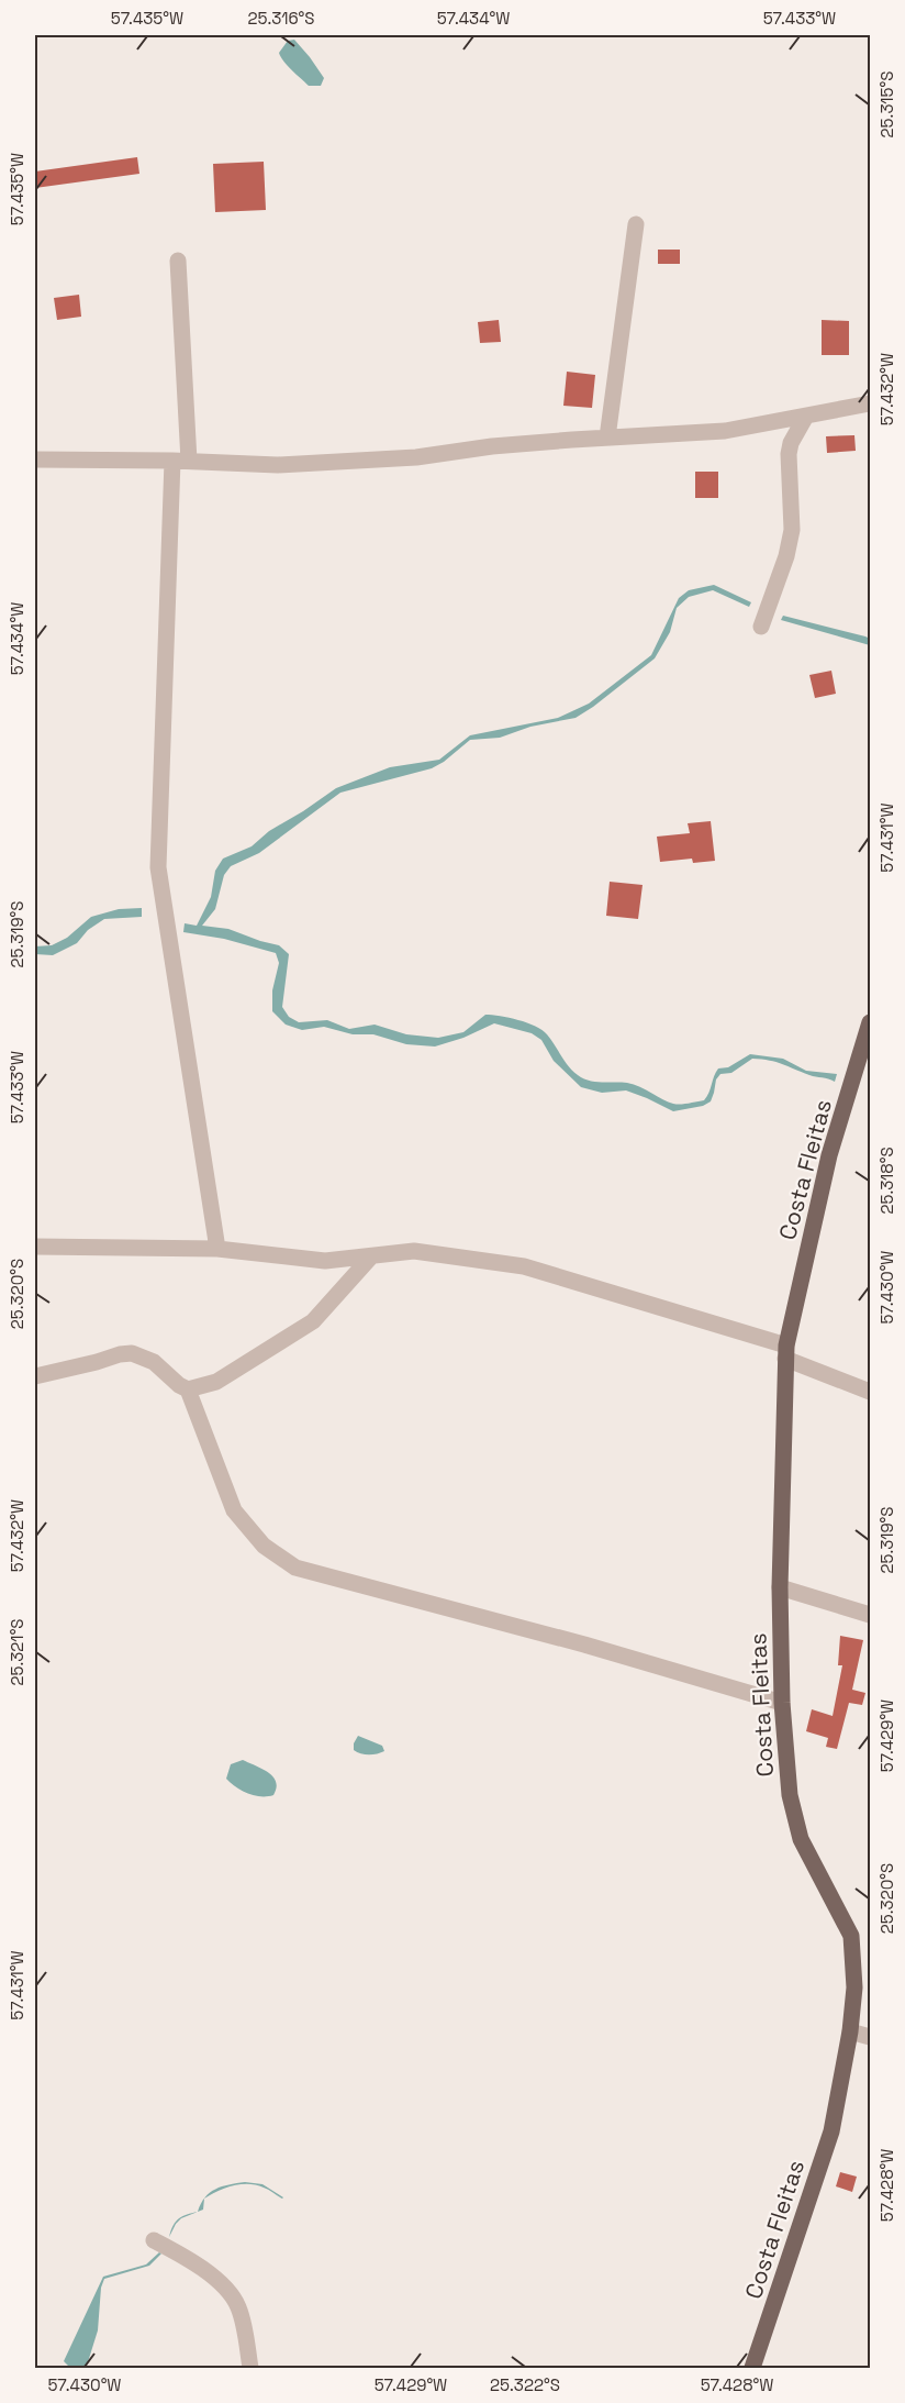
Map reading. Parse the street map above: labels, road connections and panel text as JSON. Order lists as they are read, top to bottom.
{
  "streets": {
    "main road": ["Costa Fleitas"]
  },
  "coordinates": [
    "57.435°W",
    "25.316°S",
    "57.434°W",
    "57.433°W",
    "25.315°S",
    "57.432°W",
    "57.431°W",
    "25.319°S",
    "25.318°S",
    "57.430°W",
    "25.320°S",
    "25.321°S",
    "57.429°W",
    "57.428°W",
    "25.322°S"
  ]
}
